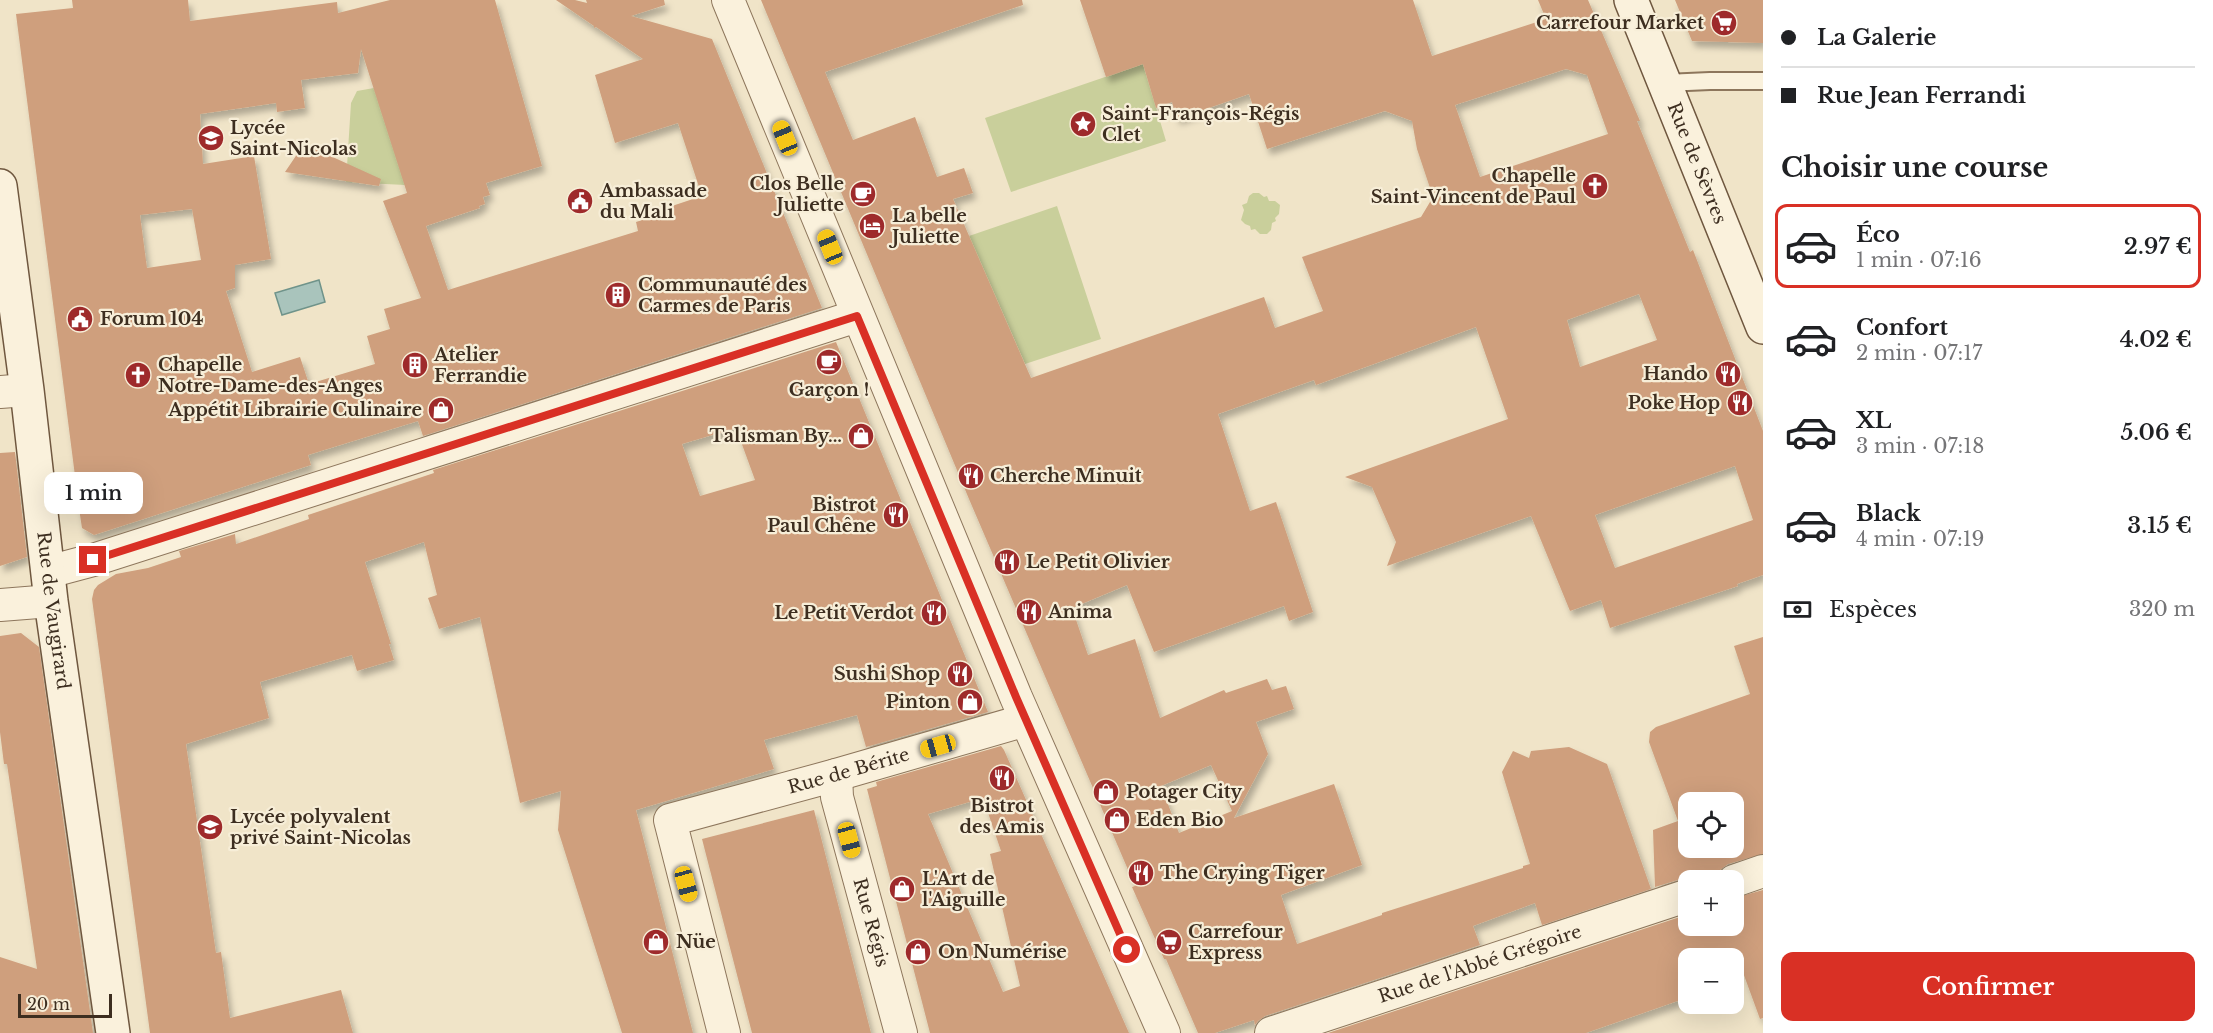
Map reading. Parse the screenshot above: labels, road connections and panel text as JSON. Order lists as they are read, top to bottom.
{
  "streets": {
    "main road": ["Rue de Sèvres", "Rue de Vaugirard"],
    "street": ["Rue de Bérite", "Rue Régis", "Rue de l'Abbé Grégoire"]
  },
  "crossings": [
    ["Rue de Bérite", "Rue Régis"]
  ],
  "places": {
    "supermarket": ["Carrefour Market", "Carrefour Express"],
    "place": ["Saint-François-Régis Clet"],
    "school or university": ["Lycée Saint-Nicolas", "Lycée polyvalent privé Saint-Nicolas"],
    "church": ["Chapelle Saint-Vincent de Paul", "Chapelle Notre-Dame-des-Anges"],
    "cafe": ["Clos Belle Juliette", "Garçon !"],
    "public building": ["Ambassade du Mali", "Forum 104"],
    "hotel": ["La belle Juliette"],
    "building": ["Communauté des Carmes de Paris", "Atelier Ferrandie"],
    "restaurant": [
      "Hando",
      "Poke Hop",
      "Cherche Minuit",
      "Bistrot Paul Chêne",
      "Le Petit Olivier",
      "Anima",
      "Le Petit Verdot",
      "Sushi Shop",
      "Bistrot des Amis",
      "The Crying Tiger"
    ],
    "shop": [
      "Appétit Librairie Culinaire",
      "Talisman By...",
      "Pinton",
      "Potager City",
      "Eden Bio",
      "L'Art de l'Aiguille",
      "Nüe",
      "On Numérise"
    ]
  },
  "scale_bar": "20 m",
  "page": {
    "banner": ["La Galerie", "Rue Jean Ferrandi"],
    "heading": "Choisir une course",
    "list": [
      {
        "name": "Éco",
        "note": "1 min · 07:16",
        "value": "2.97 €"
      },
      {
        "name": "Confort",
        "note": "2 min · 07:17",
        "value": "4.02 €"
      },
      {
        "name": "XL",
        "note": "3 min · 07:18",
        "value": "5.06 €"
      },
      {
        "name": "Black",
        "note": "4 min · 07:19",
        "value": "3.15 €"
      }
    ],
    "bubble": "1 min",
    "pay": ["Espèces", "320 m"],
    "map_buttons": ["+", "−"],
    "buttons": "Confirmer",
    "scale": "20 m"
  }
}
